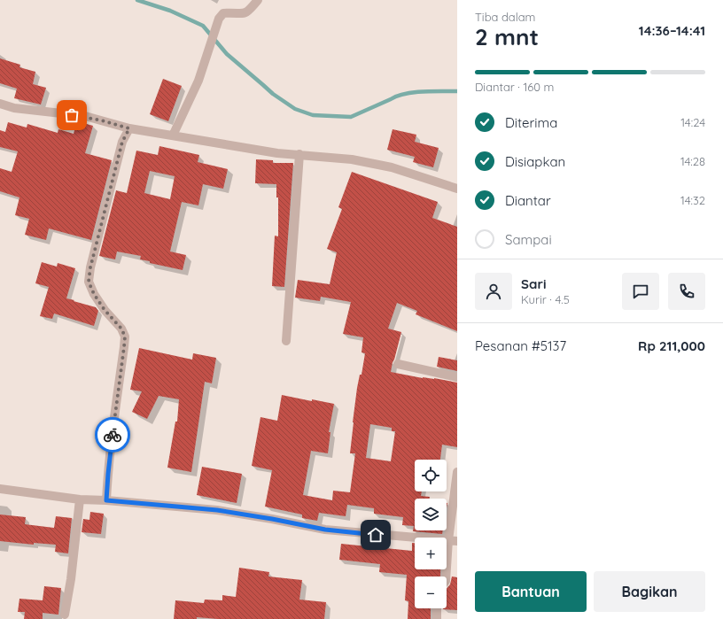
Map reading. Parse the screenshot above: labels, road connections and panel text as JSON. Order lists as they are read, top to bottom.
{
  "page": {
    "heading": ["2 mnt", "Tiba dalam", "14:36–14:41"],
    "panel": [
      "Sari",
      "Kurir · 4.5",
      "Pesanan #5137",
      "Rp 211,000"
    ],
    "bar": "Diantar · 160 m",
    "list": [
      ["Diterima", "14:24"],
      ["Disiapkan", "14:28"],
      ["Diantar", "14:32"],
      "Sampai"
    ],
    "map_buttons": ["+", "−"],
    "buttons": ["Bantuan", "Bagikan"]
  }
}
